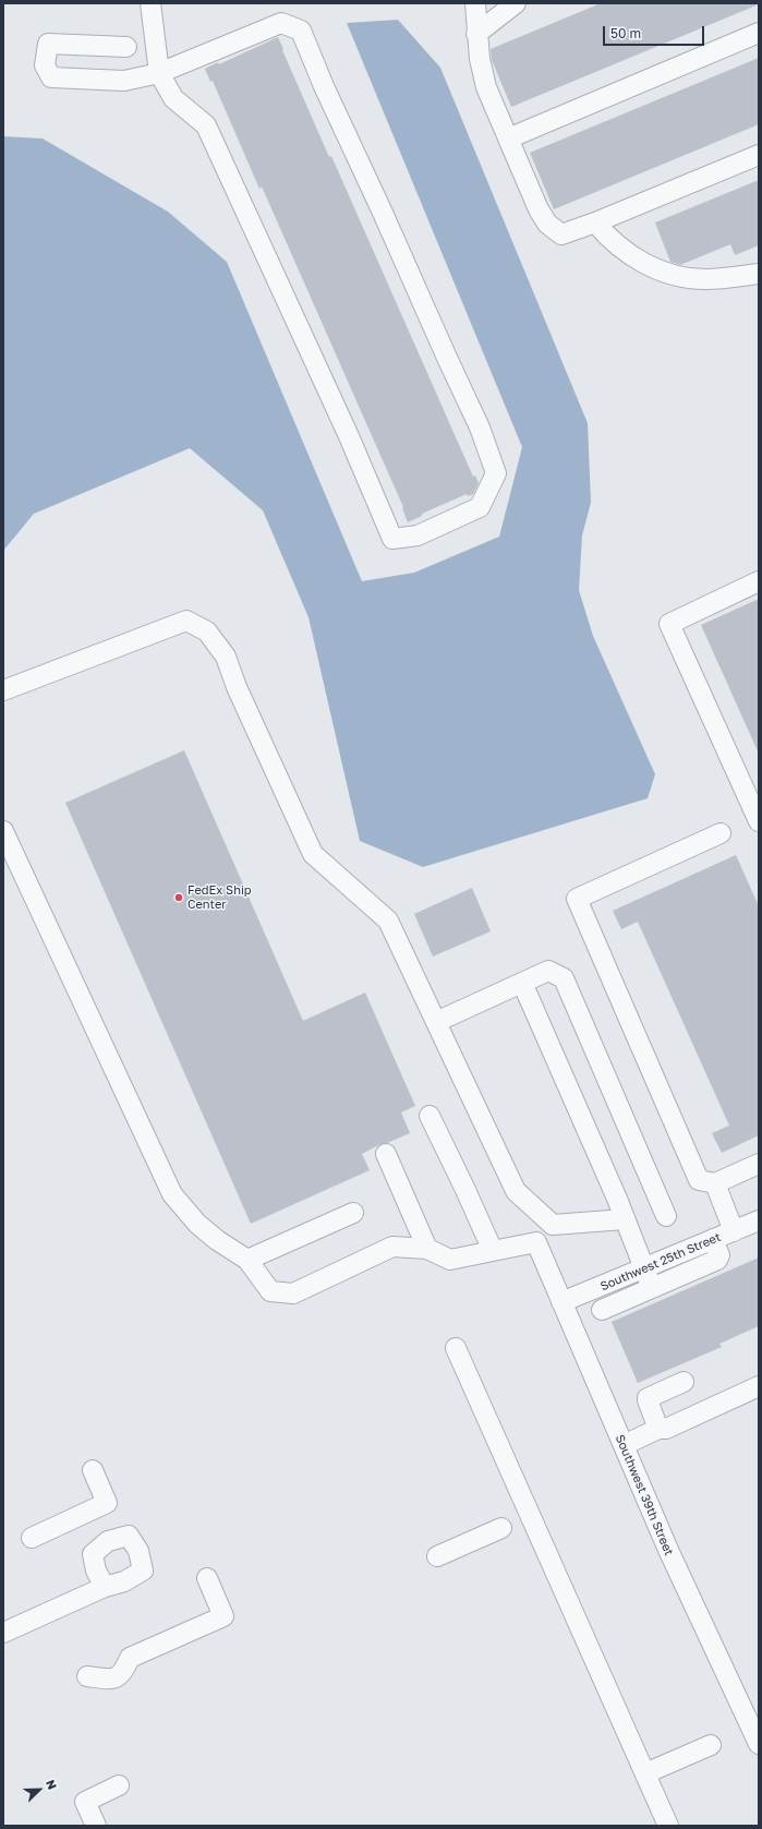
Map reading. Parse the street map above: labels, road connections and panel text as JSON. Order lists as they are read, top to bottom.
{
  "streets": {
    "street": ["Southwest 25th Street", "Southwest 39th Street"]
  },
  "crossings": [
    ["Southwest 25th Street", "Southwest 39th Street"]
  ],
  "places": ["FedEx Ship Center"],
  "scale_bar": "50 m",
  "north": "top right"
}
